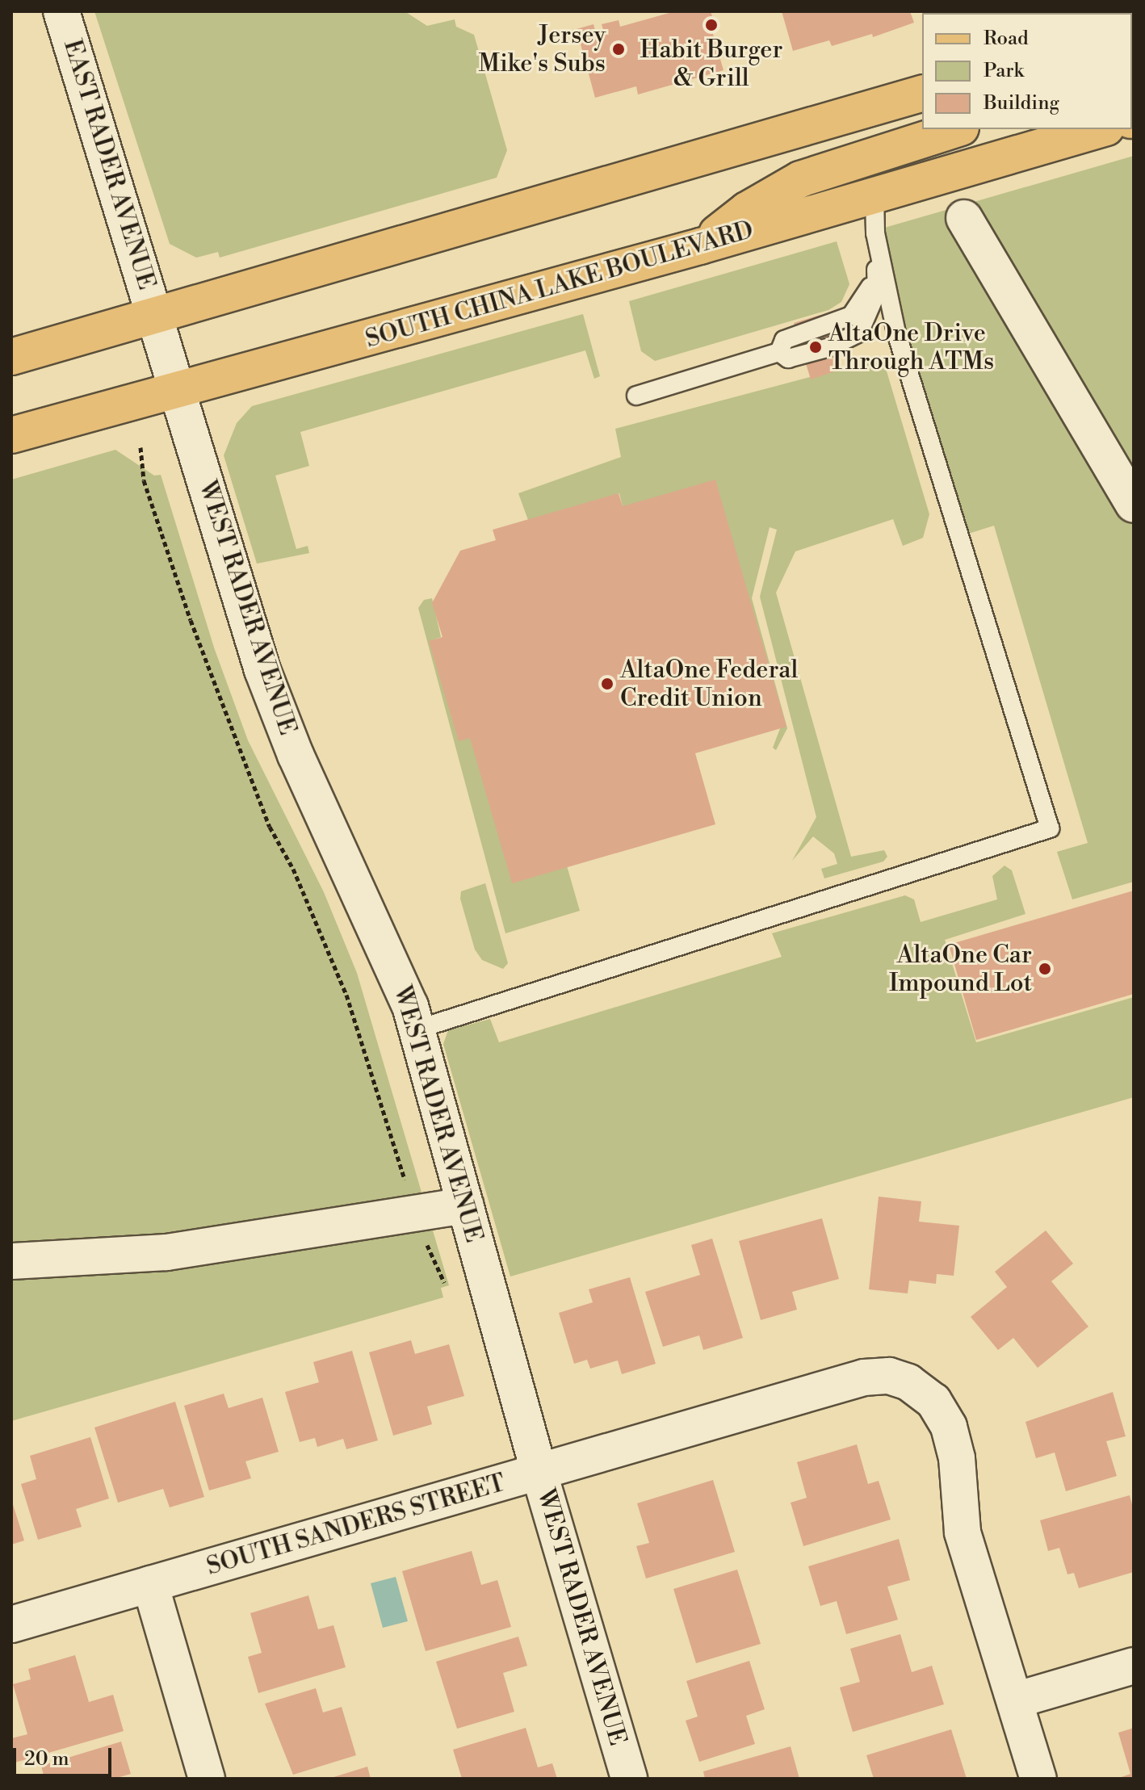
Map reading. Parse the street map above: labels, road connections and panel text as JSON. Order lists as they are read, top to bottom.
{
  "streets": {
    "main road": ["SOUTH CHINA LAKE BOULEVARD"],
    "street": ["EAST RADER AVENUE", "WEST RADER AVENUE", "SOUTH SANDERS STREET"]
  },
  "crossings": [
    ["EAST RADER AVENUE", "WEST RADER AVENUE"],
    ["SOUTH CHINA LAKE BOULEVARD", "WEST RADER AVENUE"],
    ["WEST RADER AVENUE", "SOUTH SANDERS STREET"]
  ],
  "places": [
    "Habit Burger & Grill",
    "Jersey Mike's Subs",
    "AltaOne Drive Through ATMs",
    "AltaOne Federal Credit Union",
    "AltaOne Car Impound Lot"
  ],
  "legend": ["Road", "Park", "Building"],
  "scale_bar": "20 m"
}
